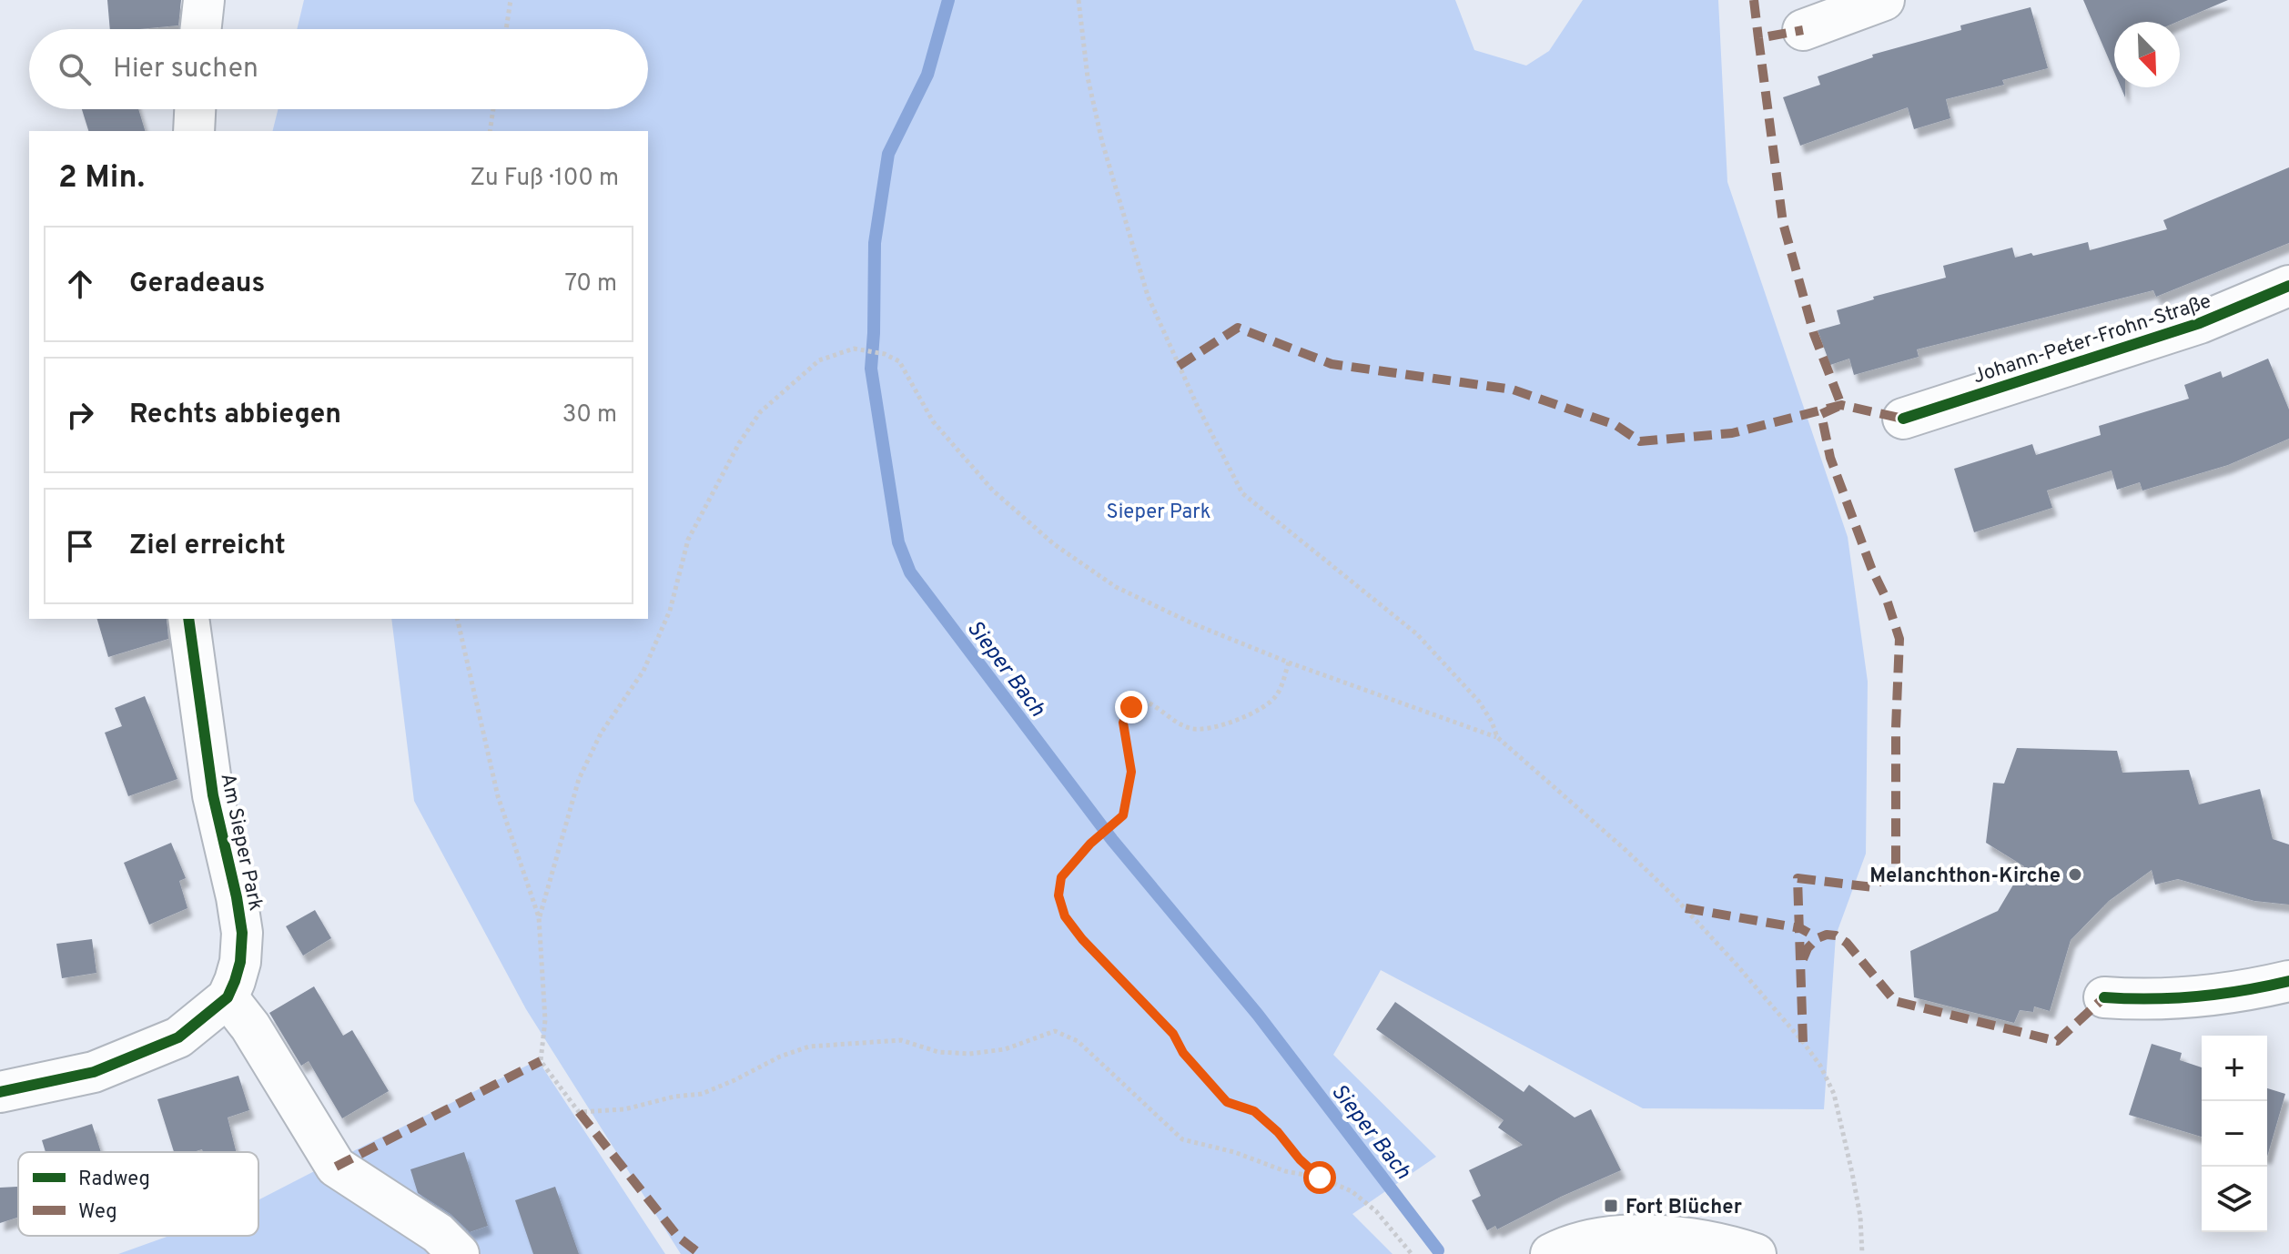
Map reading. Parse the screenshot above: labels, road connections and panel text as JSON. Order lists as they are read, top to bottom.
{
  "streets": {
    "street": ["Johann-Peter-Frohn-Straße", "Am Sieper Park"]
  },
  "water": ["Sieper Bach"],
  "parks": ["Sieper Park"],
  "places": {
    "other": ["Melanchthon-Kirche"],
    "transit": ["Fort Blücher"]
  },
  "legend": ["Radweg", "Weg"],
  "north": "bottom right",
  "page": {
    "search": "Hier suchen",
    "heading": ["2 Min.", "Zu Fuß · 100 m"],
    "list": [
      ["Geradeaus", "70 m"],
      ["Rechts abbiegen", "30 m"],
      "Ziel erreicht"
    ],
    "map_buttons": ["+", "−"]
  }
}
